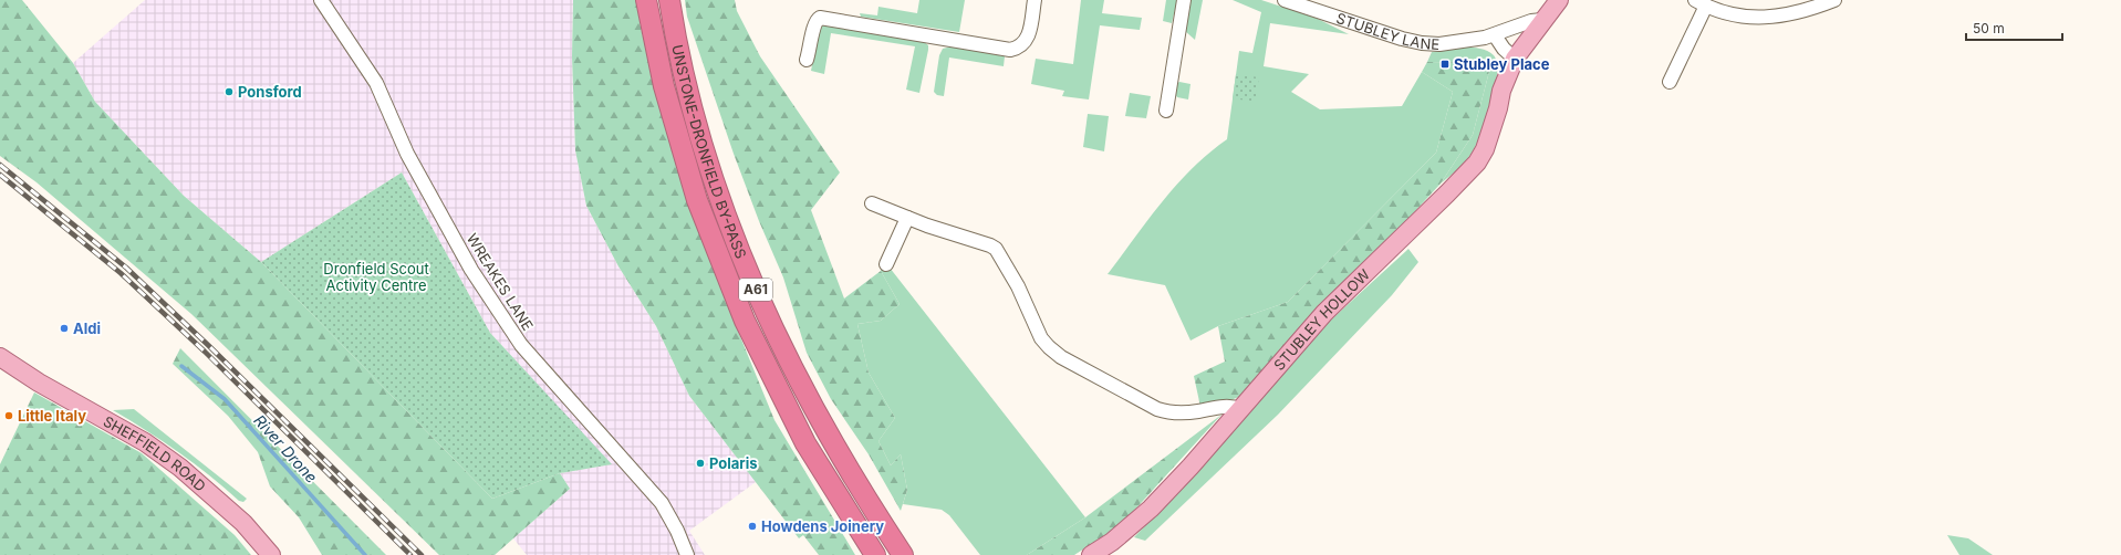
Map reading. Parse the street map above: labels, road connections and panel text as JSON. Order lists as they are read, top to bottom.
{
  "streets": {
    "highway": ["UNSTONE-DRONFIELD BY-PASS", "A61"],
    "main road": ["STUBLEY HOLLOW", "SHEFFIELD ROAD"],
    "street": ["STUBLEY LANE", "WREAKES LANE"]
  },
  "water": ["River Drone"],
  "parks": ["Dronfield Scout Activity Centre"],
  "places": {
    "transit": ["Stubley Place"],
    "other": [
      "Ponsford",
      "Aldi",
      "Little Italy",
      "Polaris",
      "Howdens Joinery"
    ]
  },
  "scale_bar": "50 m"
}
